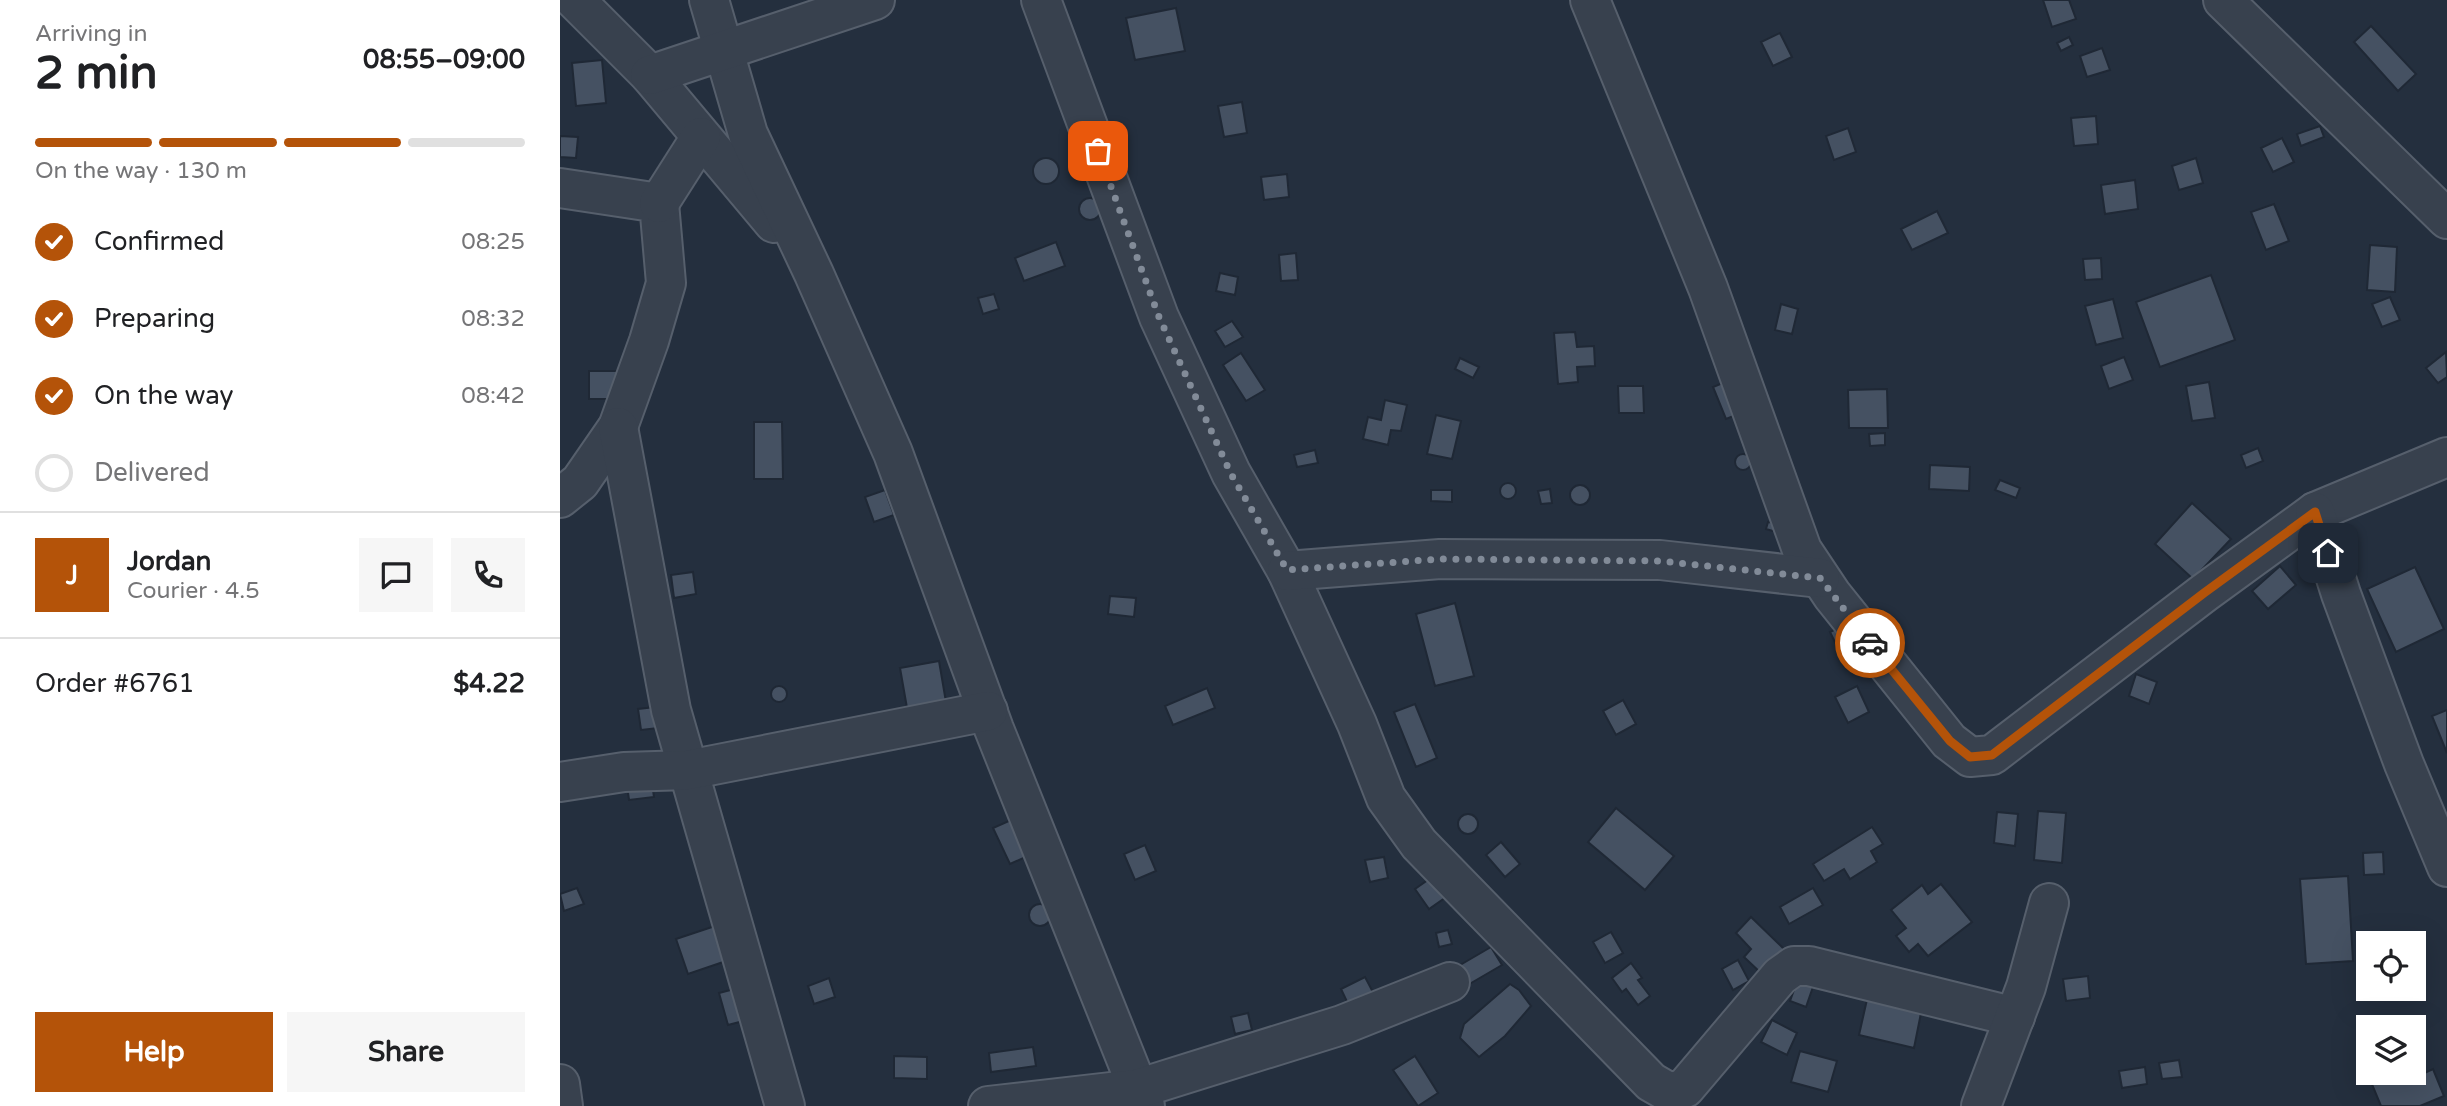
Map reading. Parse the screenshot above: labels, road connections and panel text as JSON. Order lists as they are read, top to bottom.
{
  "page": {
    "heading": ["2 min", "Arriving in", "08:55–09:00"],
    "panel": [
      "Jordan",
      "Courier · 4.5",
      "Order #6761",
      "$4.22"
    ],
    "bar": "On the way · 130 m",
    "list": [
      ["Confirmed", "08:25"],
      ["Preparing", "08:32"],
      ["On the way", "08:42"],
      "Delivered"
    ],
    "round": "J",
    "buttons": ["Help", "Share"]
  }
}
